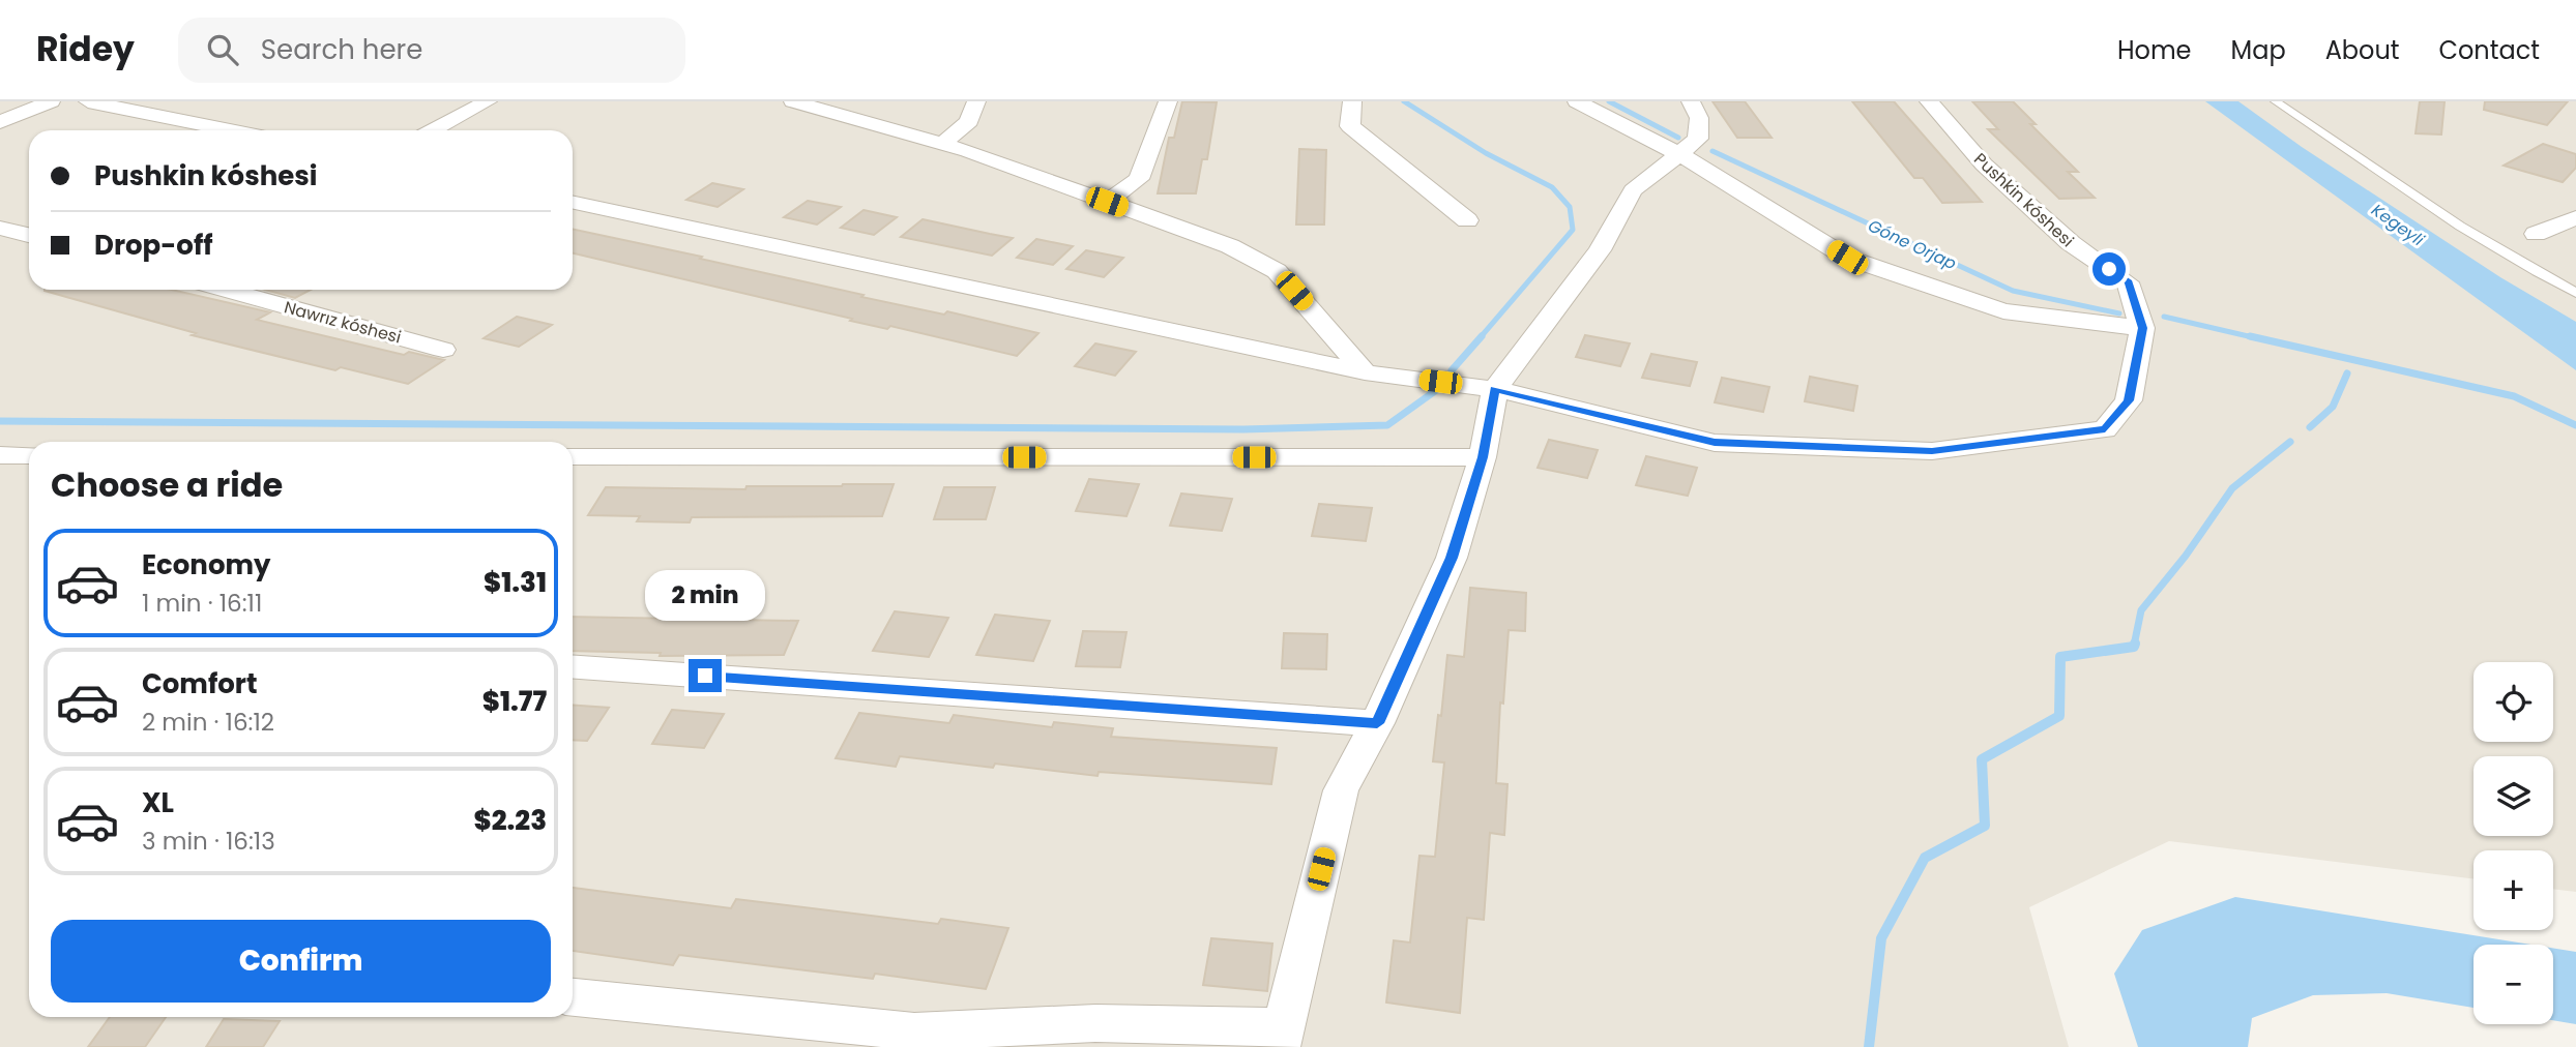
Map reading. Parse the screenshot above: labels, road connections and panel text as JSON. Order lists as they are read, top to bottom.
{
  "streets": {
    "street": ["Pushkin kóshesi", "Nawrız kóshesi"]
  },
  "water": ["Kegeyli", "Góne Orjap"],
  "page": {
    "header": "Ridey",
    "search": "Search here",
    "nav": [
      "Home",
      "Map",
      "About",
      "Contact"
    ],
    "banner": ["Pushkin kóshesi", "Drop-off"],
    "heading": "Choose a ride",
    "list": [
      {
        "name": "Economy",
        "note": "1 min · 16:11",
        "value": "$1.31"
      },
      {
        "name": "Comfort",
        "note": "2 min · 16:12",
        "value": "$1.77"
      },
      {
        "name": "XL",
        "note": "3 min · 16:13",
        "value": "$2.23"
      }
    ],
    "bubble": "2 min",
    "map_buttons": ["+", "−"],
    "buttons": "Confirm"
  }
}
